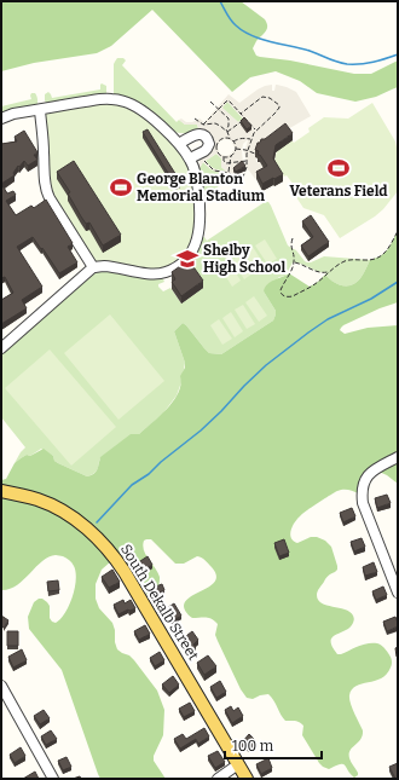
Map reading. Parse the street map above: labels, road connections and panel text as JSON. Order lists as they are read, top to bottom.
{
  "streets": {
    "main road": ["South Dekalb Street"]
  },
  "places": {
    "sports": ["Veterans Field", "George Blanton Memorial Stadium"],
    "school or university": ["Shelby High School"]
  },
  "scale_bar": "100 m"
}
